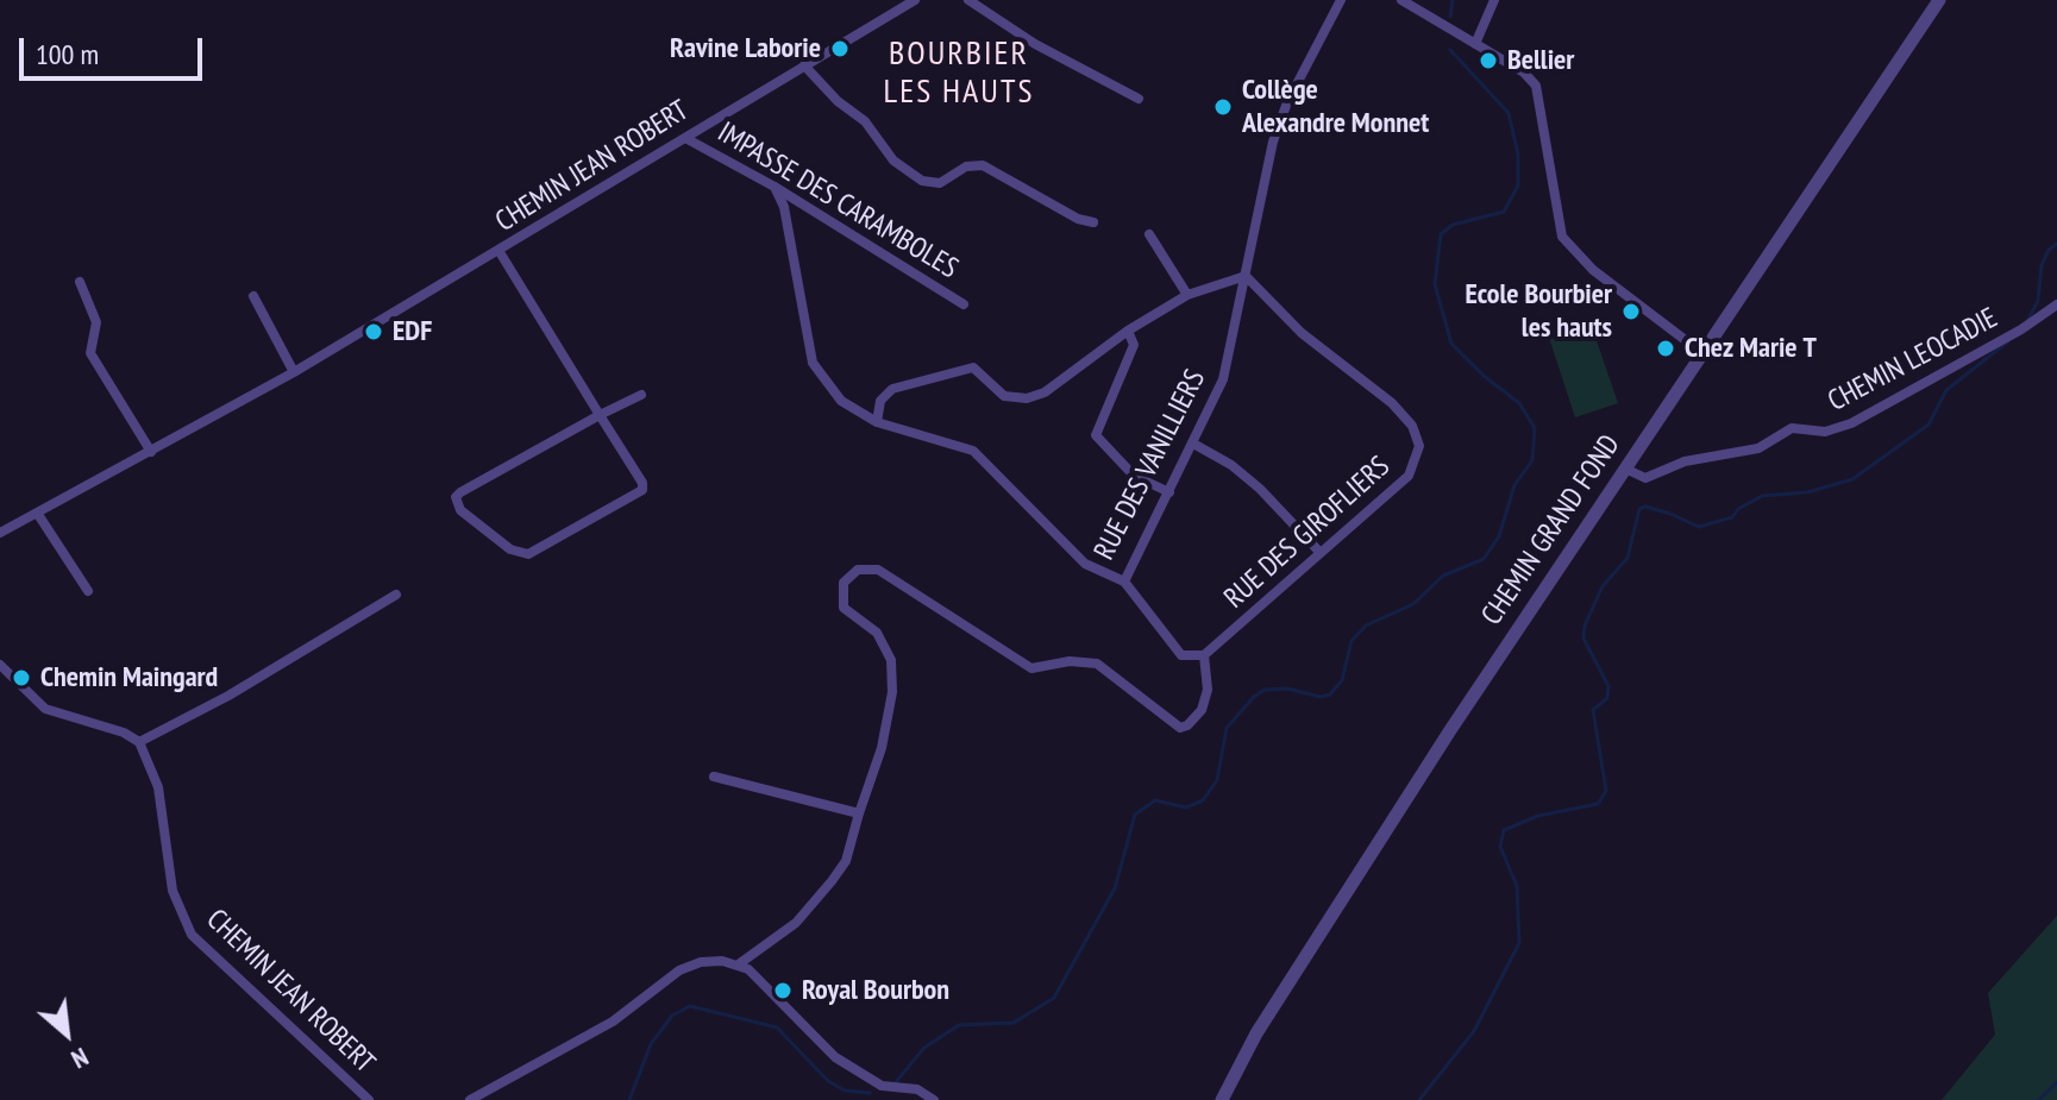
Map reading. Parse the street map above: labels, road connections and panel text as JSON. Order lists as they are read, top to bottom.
{
  "streets": {
    "street": [
      "CHEMIN JEAN ROBERT",
      "IMPASSE DES CARAMBOLES",
      "CHEMIN LEOCADIE",
      "RUE DES VANILLIERS",
      "CHEMIN GRAND FOND",
      "RUE DES GIROFLIERS"
    ]
  },
  "crossings": [
    ["CHEMIN JEAN ROBERT", "IMPASSE DES CARAMBOLES"],
    ["IMPASSE DES CARAMBOLES", "RUE DES VANILLIERS"],
    ["CHEMIN LEOCADIE", "CHEMIN GRAND FOND"],
    ["RUE DES VANILLIERS", "RUE DES GIROFLIERS"]
  ],
  "districts": ["BOURBIER LES HAUTS"],
  "places": [
    "Ravine Laborie",
    "Bellier",
    "Collège Alexandre Monnet",
    "Ecole Bourbier les hauts",
    "EDF",
    "Chez Marie T",
    "Chemin Maingard",
    "Royal Bourbon"
  ],
  "scale_bar": "100 m",
  "north": "bottom right"
}
